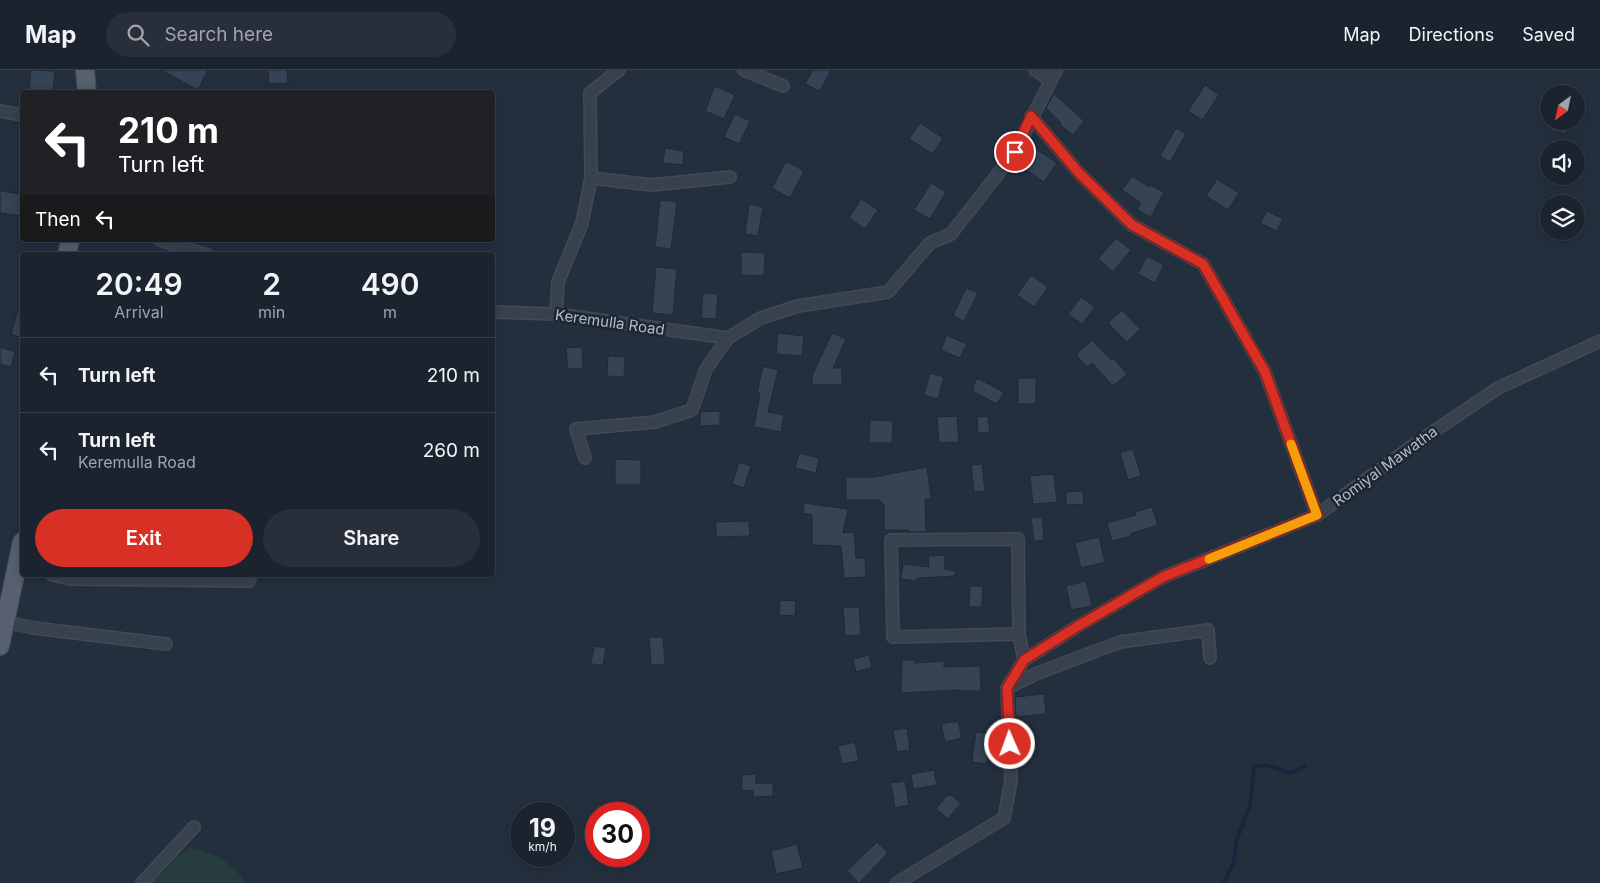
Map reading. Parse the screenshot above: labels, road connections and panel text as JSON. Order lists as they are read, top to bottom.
{
  "streets": {
    "street": ["Keremulla Road", "Romiyal Mawatha"]
  },
  "north": "bottom left",
  "page": {
    "header": "Map",
    "search": "Search here",
    "nav": ["Map", "Directions", "Saved"],
    "turn": ["210 m", "Turn left"],
    "then": "Then",
    "eta": [
      "20:49",
      "Arrival",
      "2",
      "min",
      "490",
      "m"
    ],
    "list": [
      {
        "name": "Turn left",
        "value": "210 m"
      },
      {
        "name": "Turn left",
        "note": "Keremulla Road",
        "value": "260 m"
      }
    ],
    "buttons": ["Exit", "Share"],
    "speed": "19 km/h",
    "limit": "30"
  }
}
